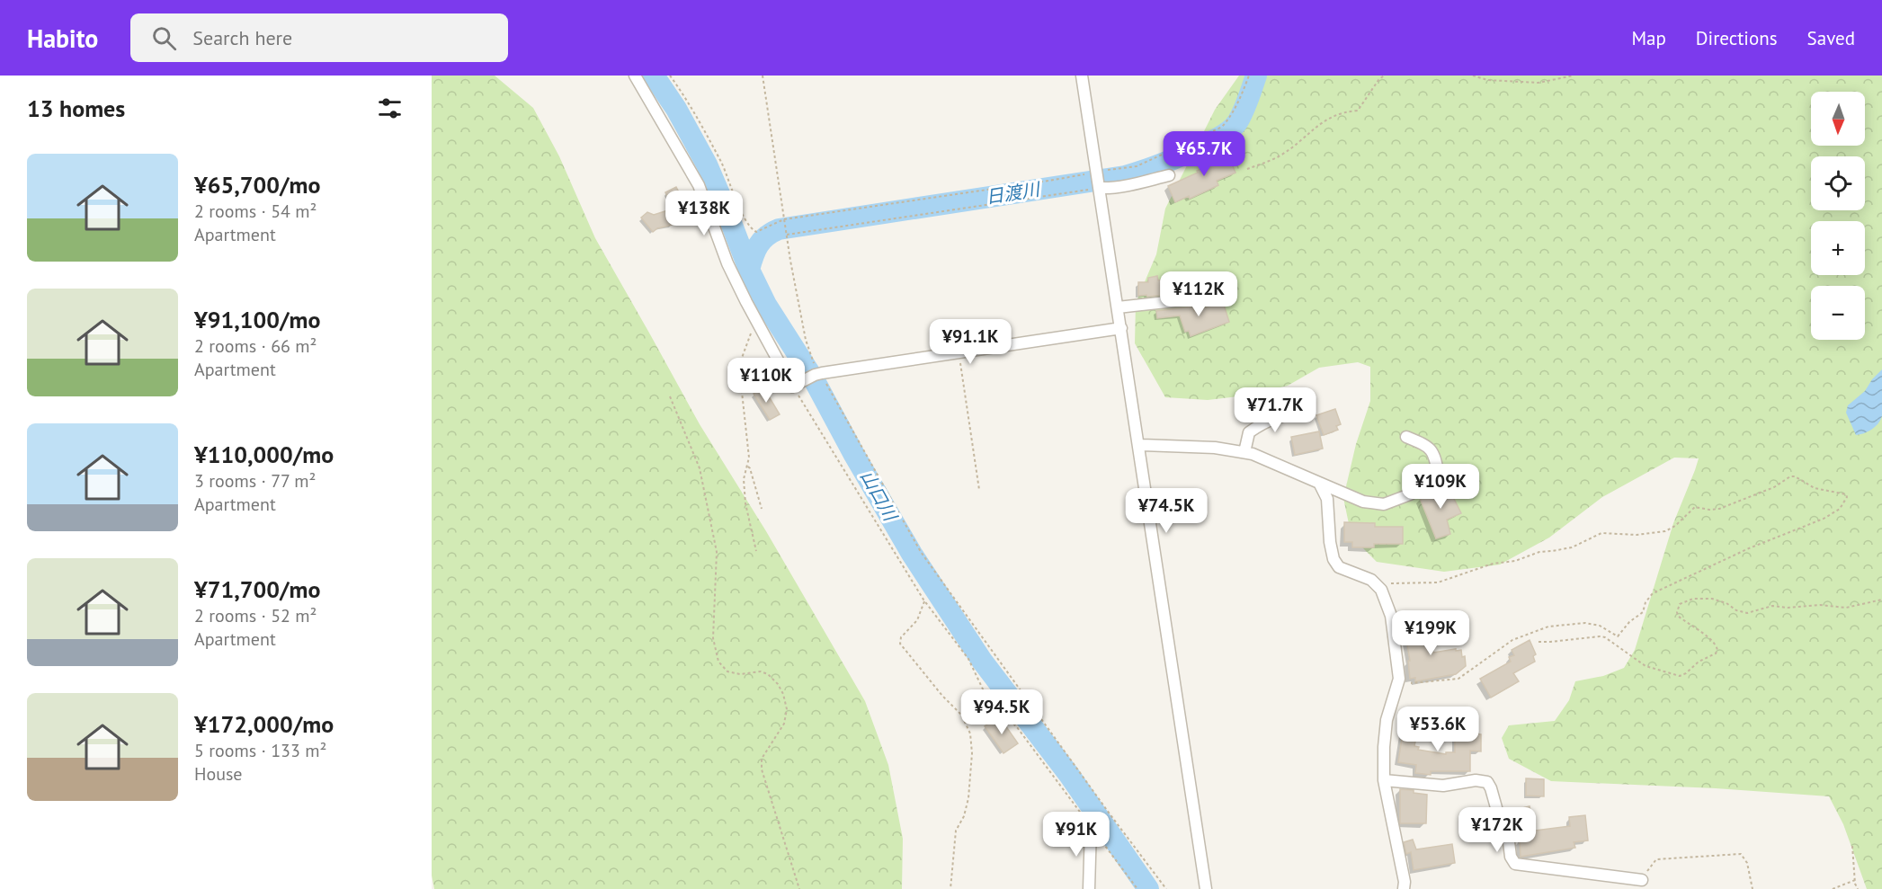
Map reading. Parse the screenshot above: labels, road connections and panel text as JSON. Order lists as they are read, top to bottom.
{
  "water": ["日渡川", "山口川"],
  "north": "bottom",
  "page": {
    "header": "Habito",
    "search": "Search here",
    "nav": ["Map", "Directions", "Saved"],
    "heading": "13 homes",
    "map_buttons": ["+", "−"],
    "price": [
      "¥65.7K",
      "¥138K",
      "¥112K",
      "¥91.1K",
      "¥110K",
      "¥71.7K",
      "¥109K",
      "¥74.5K",
      "¥199K",
      "¥94.5K",
      "¥53.6K",
      "¥172K",
      "¥91K"
    ],
    "list": [
      {
        "name": "¥65,700/mo",
        "note": "2 rooms · 54 m² · Apartment"
      },
      {
        "name": "¥91,100/mo",
        "note": "2 rooms · 66 m² · Apartment"
      },
      {
        "name": "¥110,000/mo",
        "note": "3 rooms · 77 m² · Apartment"
      },
      {
        "name": "¥71,700/mo",
        "note": "2 rooms · 52 m² · Apartment"
      },
      {
        "name": "¥172,000/mo",
        "note": "5 rooms · 133 m² · House"
      }
    ]
  }
}
